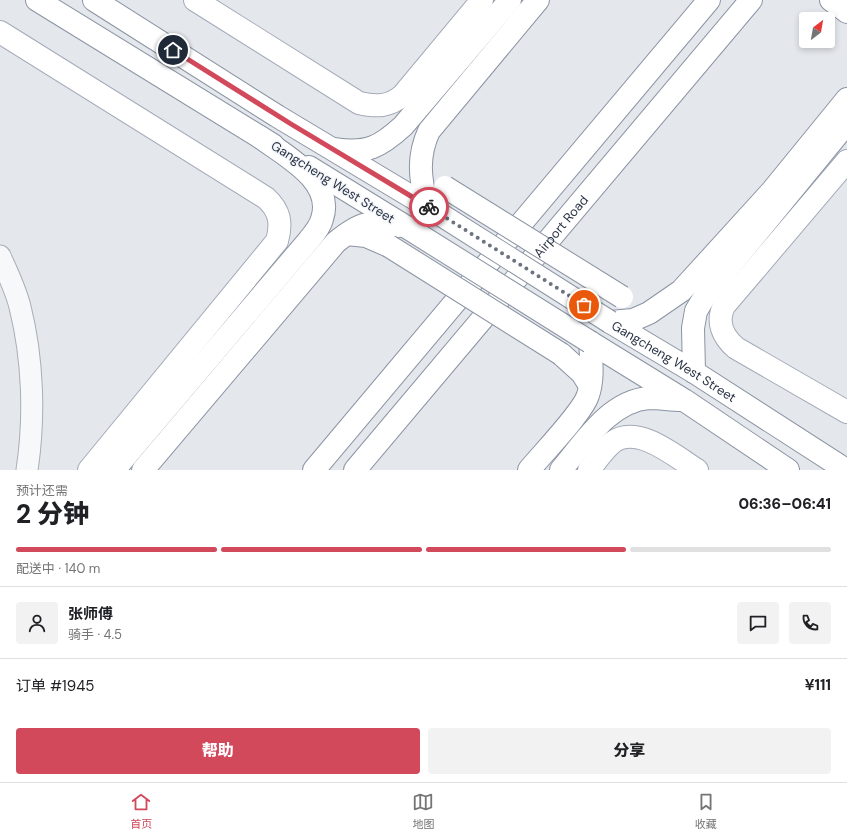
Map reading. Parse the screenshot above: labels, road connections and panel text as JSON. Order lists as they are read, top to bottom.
{
  "streets": {
    "main road": ["Gangcheng West Street", "Airport Road"]
  },
  "north": "top right",
  "page": {
    "heading": ["2 分钟", "预计还需", "06:36–06:41"],
    "panel": [
      "张师傅",
      "骑手 · 4.5",
      "订单 #1945",
      "¥111"
    ],
    "bar": "配送中 · 140 m",
    "buttons": ["帮助", "分享"],
    "tabs": ["首页", "地图", "收藏"]
  }
}
